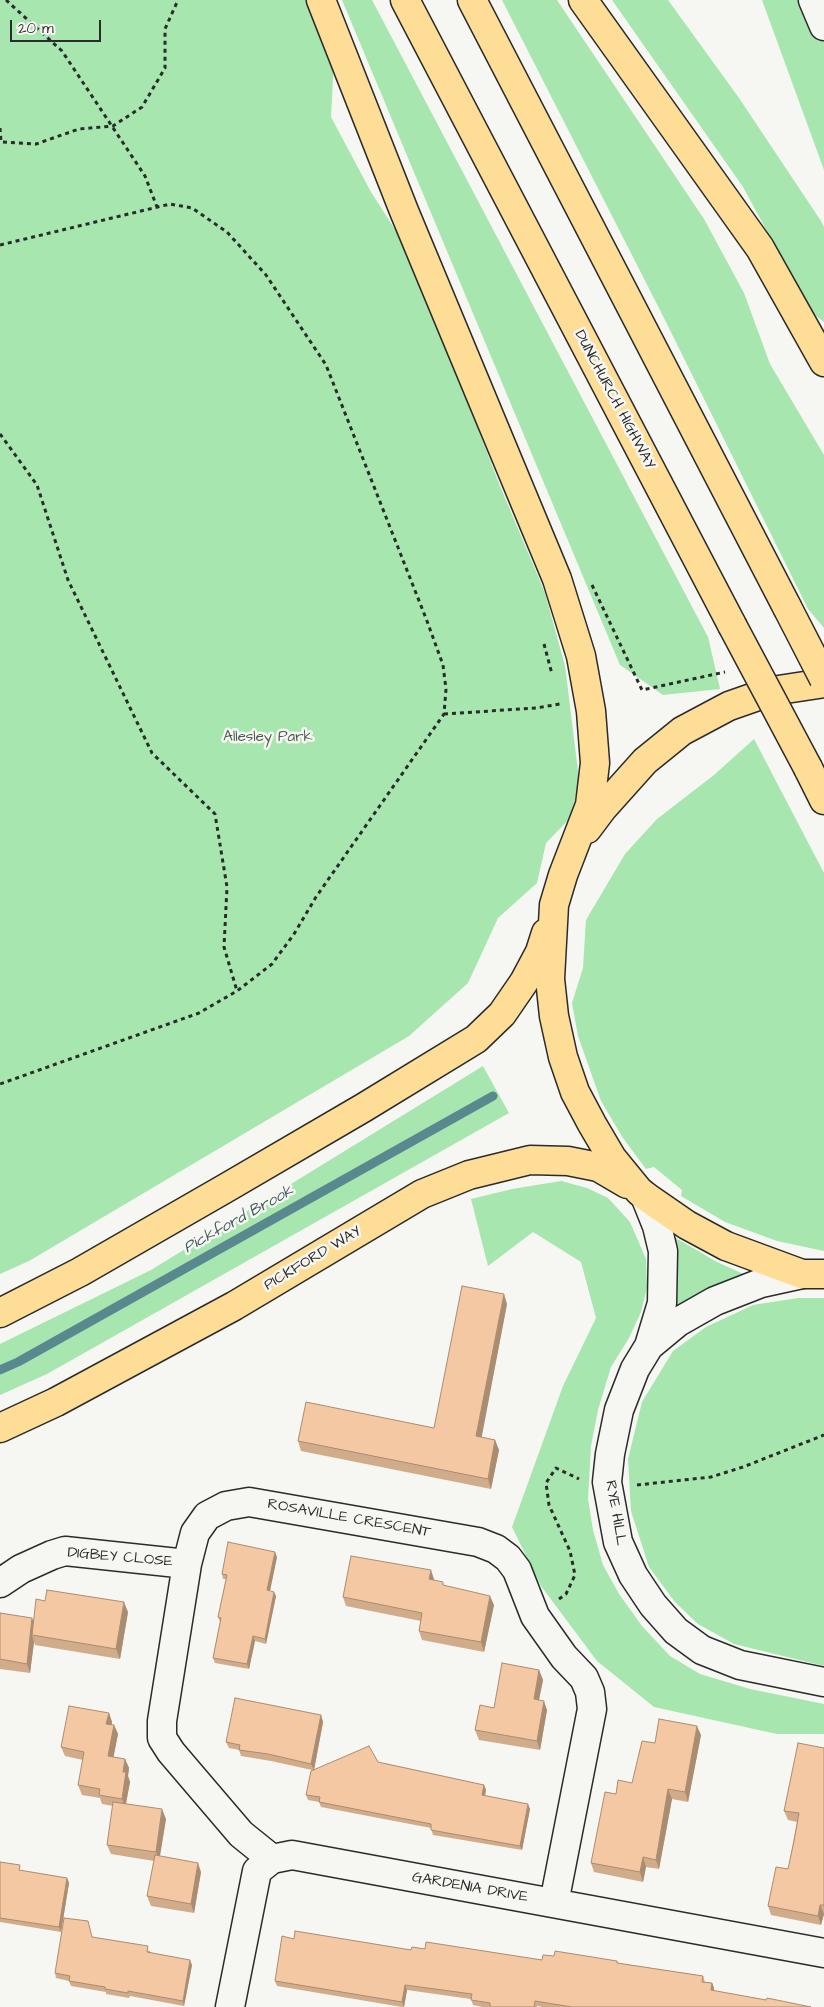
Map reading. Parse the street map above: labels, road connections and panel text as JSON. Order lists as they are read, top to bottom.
{
  "streets": {
    "highway": ["DUNCHURCH HIGHWAY", "PICKFORD WAY"],
    "street": [
      "RYE HILL",
      "ROSAVILLE CRESCENT",
      "DIGBEY CLOSE",
      "GARDENIA DRIVE"
    ]
  },
  "crossings": [
    ["PICKFORD WAY", "RYE HILL"],
    ["ROSAVILLE CRESCENT", "DIGBEY CLOSE"],
    ["ROSAVILLE CRESCENT", "GARDENIA DRIVE"]
  ],
  "water": ["Pickford Brook"],
  "parks": ["Allesley Park"],
  "scale_bar": "20 m"
}
